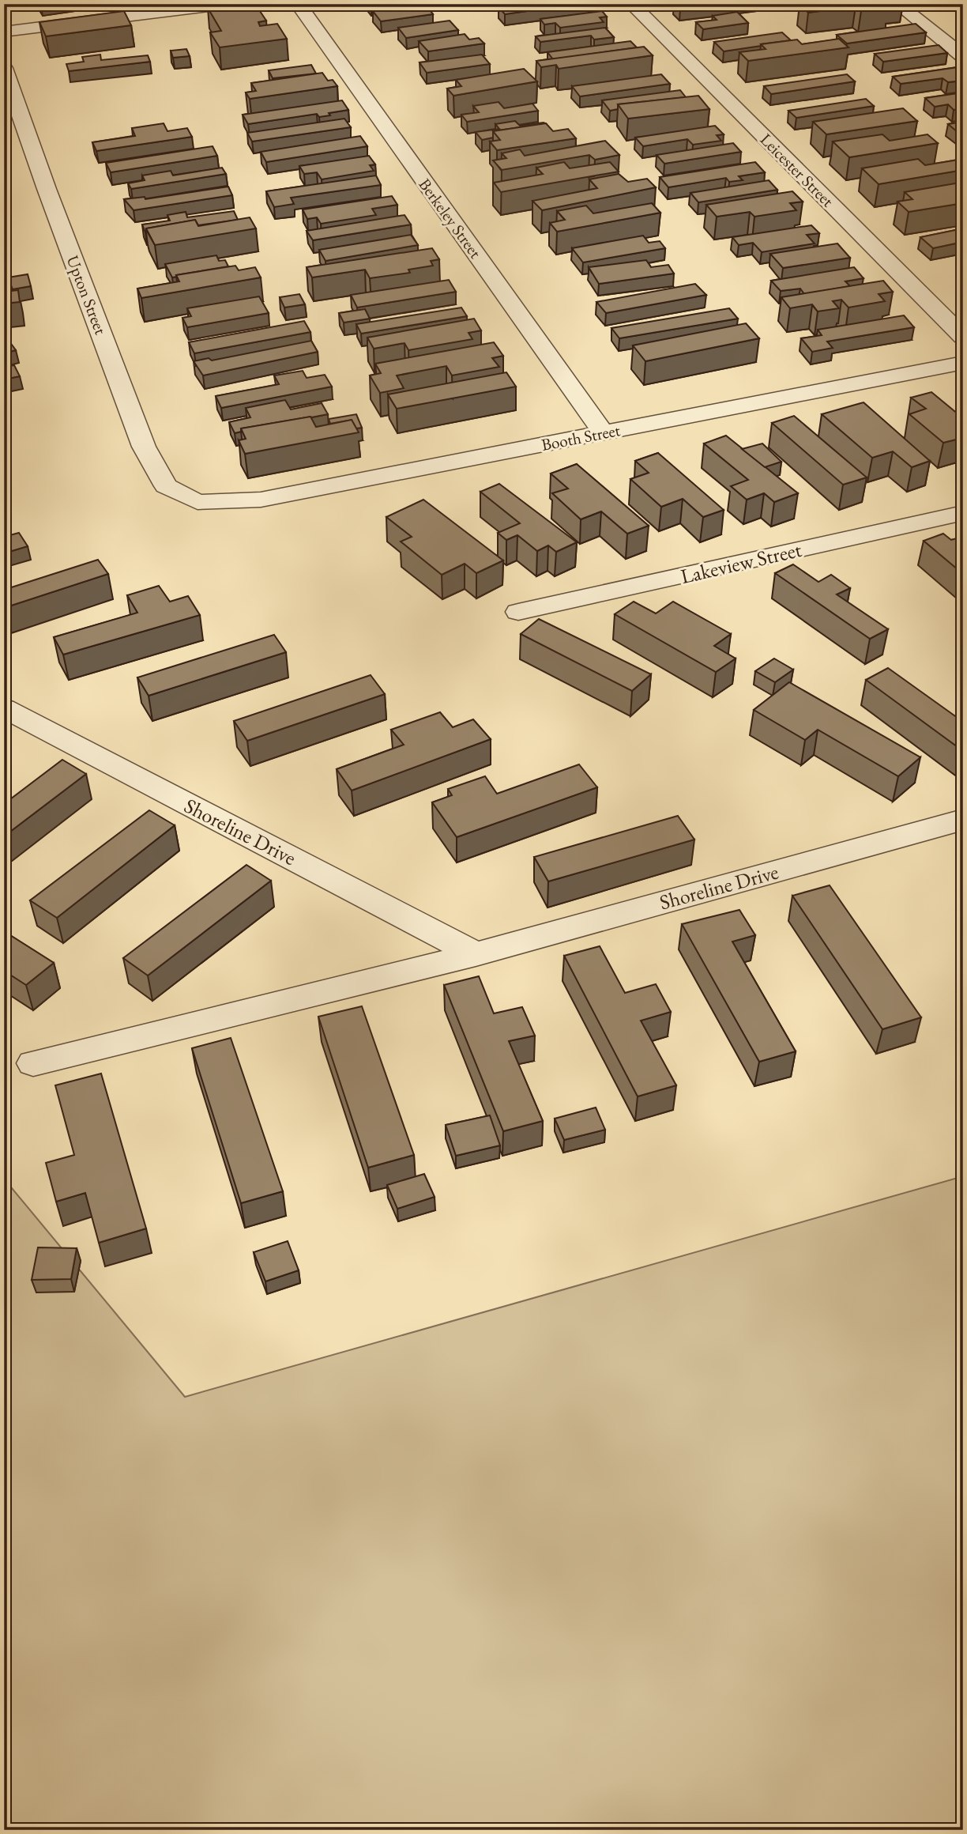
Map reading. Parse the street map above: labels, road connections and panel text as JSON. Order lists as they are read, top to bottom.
{
  "streets": {
    "street": [
      "Leicester Street",
      "Berkeley Street",
      "Upton Street",
      "Booth Street",
      "Lakeview Street",
      "Shoreline Drive"
    ]
  },
  "crossings": [
    ["Berkeley Street", "Booth Street"],
    ["Upton Street", "Booth Street"]
  ]
}
